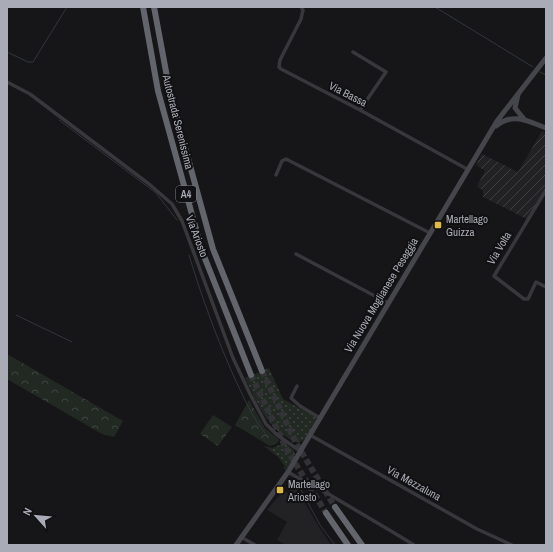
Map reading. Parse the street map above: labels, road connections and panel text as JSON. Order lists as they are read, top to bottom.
{
  "streets": {
    "highway": ["Autostrada Serenissima", "A4"],
    "main road": ["Via Nuova Moglianese Peseggia"],
    "street": [
      "Via Bassa",
      "Via Ariosto",
      "Via Volta",
      "Via Mezzaluna"
    ]
  },
  "crossings": [
    ["Via Bassa", "Via Nuova Moglianese Peseggia"],
    ["Via Ariosto", "Via Nuova Moglianese Peseggia"],
    ["Via Nuova Moglianese Peseggia", "Via Mezzaluna"]
  ],
  "places": {
    "transit": ["Martellago Guizza", "Martellago Ariosto"]
  },
  "north": "top left"
}
